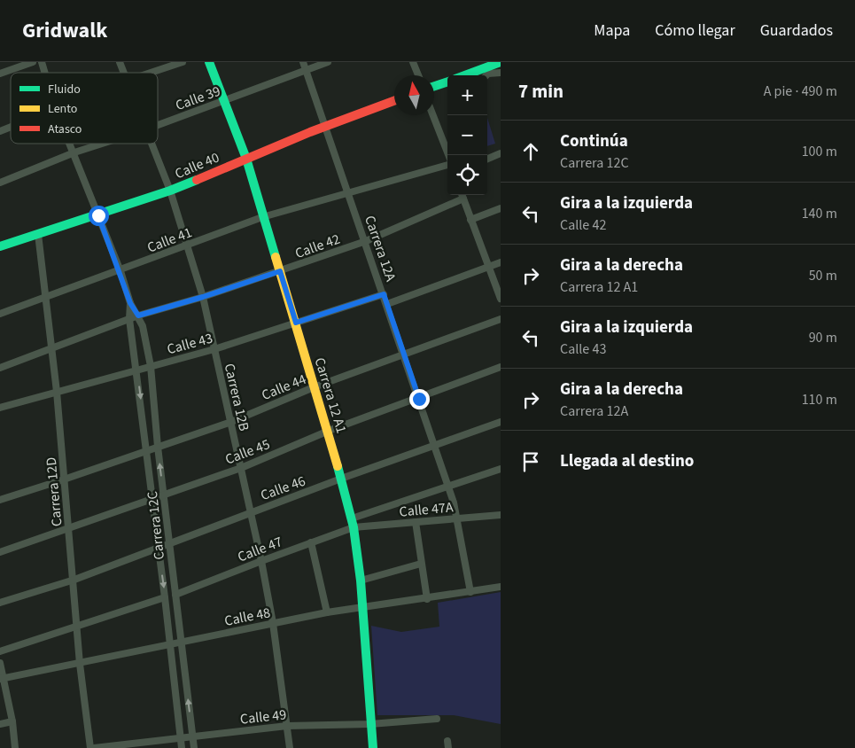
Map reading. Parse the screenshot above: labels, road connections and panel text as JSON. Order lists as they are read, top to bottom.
{
  "streets": {
    "street": [
      "Calle 39",
      "Calle 40",
      "Calle 41",
      "Calle 42",
      "Carrera 12A",
      "Calle 43",
      "Calle 44",
      "Carrera 12 A1",
      "Carrera 12B",
      "Calle 45",
      "Calle 46",
      "Carrera 12D",
      "Calle 47A",
      "Carrera 12C",
      "Calle 47",
      "Calle 48",
      "Calle 49"
    ]
  },
  "crossings": [
    ["Calle 39", "Carrera 12A"],
    ["Calle 39", "Carrera 12 A1"],
    ["Calle 39", "Carrera 12C"],
    ["Calle 40", "Carrera 12A"],
    ["Calle 40", "Carrera 12 A1"],
    ["Calle 40", "Carrera 12B"],
    ["Calle 40", "Carrera 12D"],
    ["Calle 40", "Carrera 12C"],
    ["Calle 41", "Carrera 12A"],
    ["Calle 41", "Carrera 12 A1"],
    ["Calle 41", "Carrera 12B"],
    ["Calle 41", "Carrera 12D"],
    ["Calle 41", "Carrera 12C"],
    ["Calle 42", "Carrera 12A"],
    ["Calle 42", "Carrera 12 A1"],
    ["Calle 42", "Carrera 12B"],
    ["Calle 42", "Carrera 12D"],
    ["Calle 42", "Carrera 12C"],
    ["Carrera 12A", "Calle 43"],
    ["Carrera 12A", "Calle 44"],
    ["Carrera 12A", "Calle 45"],
    ["Carrera 12A", "Calle 46"],
    ["Carrera 12A", "Calle 47A"],
    ["Carrera 12A", "Calle 47"],
    ["Carrera 12A", "Calle 48"],
    ["Calle 43", "Carrera 12 A1"],
    ["Calle 43", "Carrera 12B"],
    ["Calle 43", "Carrera 12D"],
    ["Calle 43", "Carrera 12C"],
    ["Calle 44", "Carrera 12 A1"],
    ["Calle 44", "Carrera 12B"],
    ["Calle 44", "Carrera 12D"],
    ["Calle 44", "Carrera 12C"],
    ["Carrera 12 A1", "Calle 45"],
    ["Carrera 12 A1", "Calle 46"],
    ["Carrera 12 A1", "Calle 47A"],
    ["Carrera 12 A1", "Calle 47"],
    ["Carrera 12 A1", "Calle 48"],
    ["Carrera 12 A1", "Calle 49"],
    ["Carrera 12B", "Calle 45"],
    ["Carrera 12B", "Calle 46"],
    ["Carrera 12B", "Calle 47"],
    ["Carrera 12B", "Calle 48"],
    ["Carrera 12B", "Calle 49"],
    ["Calle 45", "Carrera 12D"],
    ["Calle 45", "Carrera 12C"],
    ["Calle 46", "Carrera 12D"],
    ["Calle 46", "Carrera 12C"],
    ["Carrera 12D", "Calle 48"],
    ["Calle 47A", "Calle 47"],
    ["Carrera 12C", "Calle 47"],
    ["Carrera 12C", "Calle 48"],
    ["Carrera 12C", "Calle 49"]
  ],
  "legend": ["Fluido", "Lento", "Atasco"],
  "north": "top",
  "page": {
    "header": "Gridwalk",
    "nav": ["Mapa", "Cómo llegar", "Guardados"],
    "heading": ["7 min", "A pie · 490 m"],
    "map_buttons": ["+", "−"],
    "list": [
      ["Continúa", "Carrera 12C", "100 m"],
      ["Gira a la izquierda", "Calle 42", "140 m"],
      ["Gira a la derecha", "Carrera 12 A1", "50 m"],
      ["Gira a la izquierda", "Calle 43", "90 m"],
      ["Gira a la derecha", "Carrera 12A", "110 m"],
      "Llegada al destino"
    ]
  }
}
